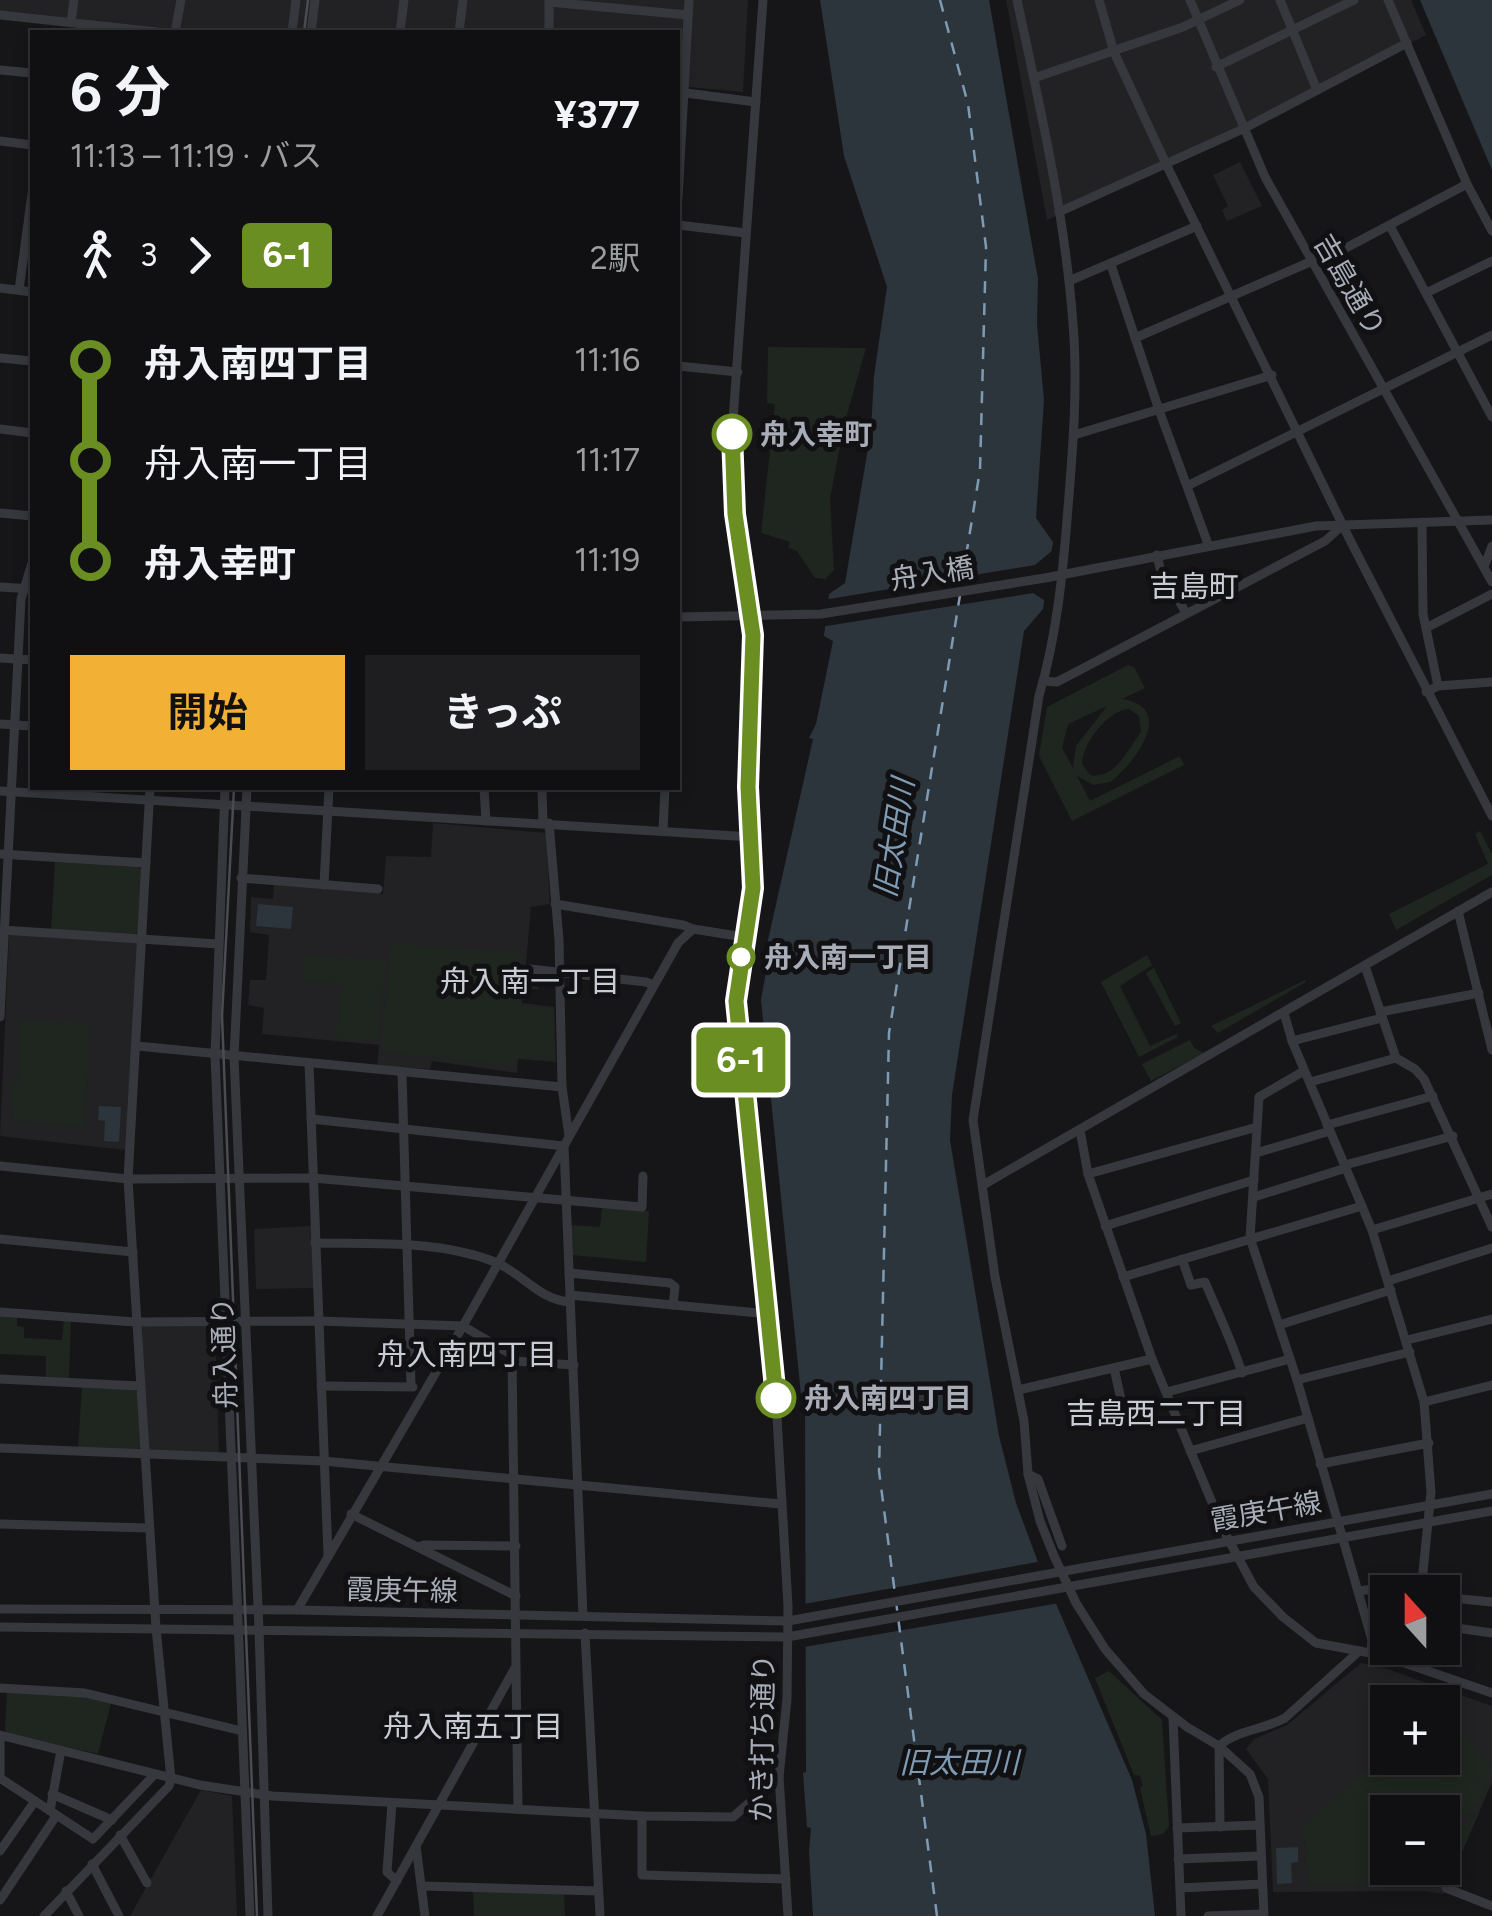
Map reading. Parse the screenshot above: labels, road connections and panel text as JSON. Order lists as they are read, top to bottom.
{
  "streets": {
    "street": [
      "吉島通り",
      "舟入橋",
      "舟入通り",
      "霞庚午線",
      "かき打ち通り"
    ]
  },
  "crossings": [
    ["吉島通り", "舟入橋"],
    ["舟入橋", "かき打ち通り"],
    ["舟入通り", "霞庚午線"],
    ["霞庚午線", "かき打ち通り"]
  ],
  "districts": [
    "吉島町",
    "舟入南一丁目",
    "舟入南四丁目",
    "吉島西二丁目",
    "舟入南五丁目"
  ],
  "water": ["旧太田川"],
  "places": ["舟入幸町", "舟入南一丁目", "舟入南四丁目"],
  "lines": ["bus line 6-1"],
  "north": "top",
  "page": {
    "on_map": "6-1",
    "heading": ["6 分", "11:13 – 11:19 · バス", "¥377"],
    "legs": ["3", "6-1", "2駅"],
    "list": [
      {
        "name": "舟入南四丁目",
        "value": "11:16"
      },
      {
        "name": "舟入南一丁目",
        "value": "11:17"
      },
      {
        "name": "舟入幸町",
        "value": "11:19"
      }
    ],
    "buttons": ["開始", "きっぷ"],
    "map_buttons": ["+", "−"]
  }
}
